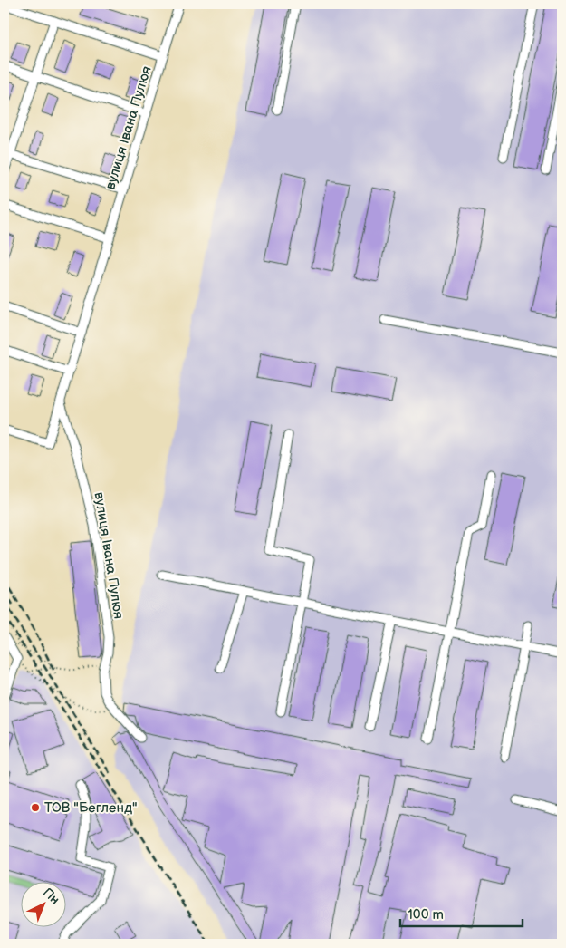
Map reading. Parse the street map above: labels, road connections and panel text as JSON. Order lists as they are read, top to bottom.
{
  "streets": {
    "street": ["вулиця Івана Пулюя"]
  },
  "places": ["ТОВ \"Бегленд\""],
  "scale_bar": "100 m",
  "north": "top right"
}
